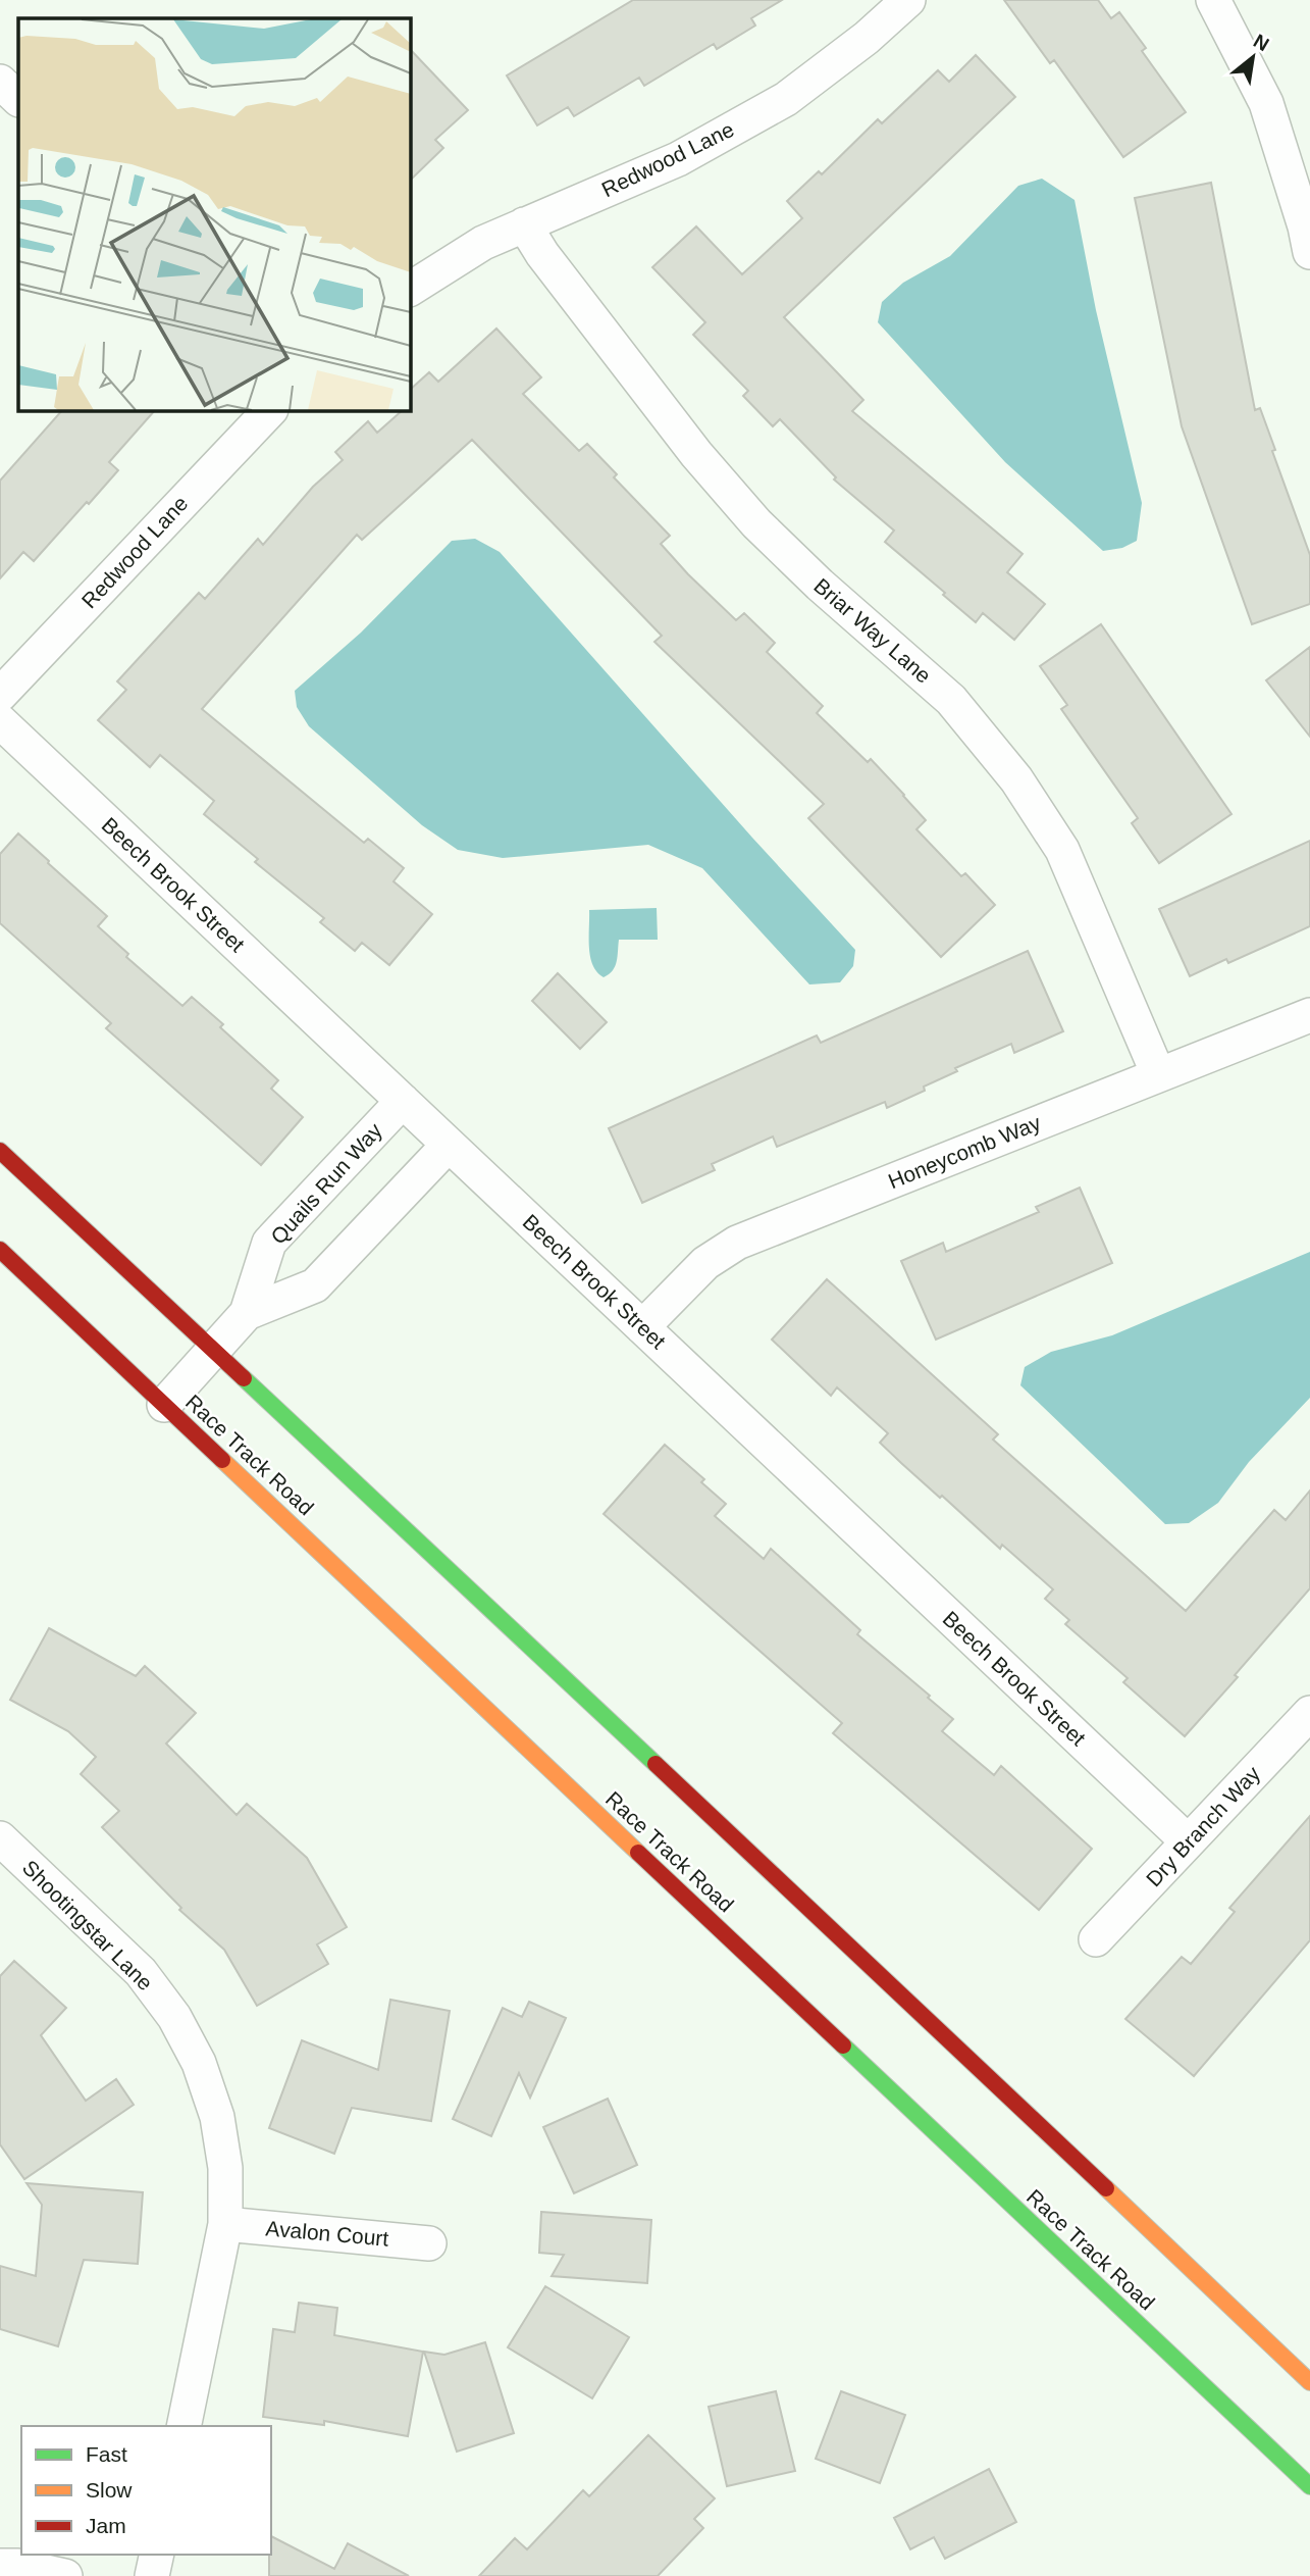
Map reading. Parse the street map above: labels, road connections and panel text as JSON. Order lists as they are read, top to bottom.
{
  "streets": {
    "main road": ["Race Track Road"],
    "street": [
      "Redwood Lane",
      "Briar Way Lane",
      "Beech Brook Street",
      "Honeycomb Way",
      "Quails Run Way",
      "Dry Branch Way",
      "Shootingstar Lane",
      "Avalon Court"
    ]
  },
  "crossings": [
    ["Redwood Lane", "Briar Way Lane"],
    ["Briar Way Lane", "Honeycomb Way"],
    ["Beech Brook Street", "Honeycomb Way"],
    ["Beech Brook Street", "Quails Run Way"],
    ["Beech Brook Street", "Dry Branch Way"],
    ["Quails Run Way", "Race Track Road"],
    ["Shootingstar Lane", "Avalon Court"]
  ],
  "legend": ["Fast", "Slow", "Jam"],
  "north": "top right"
}
